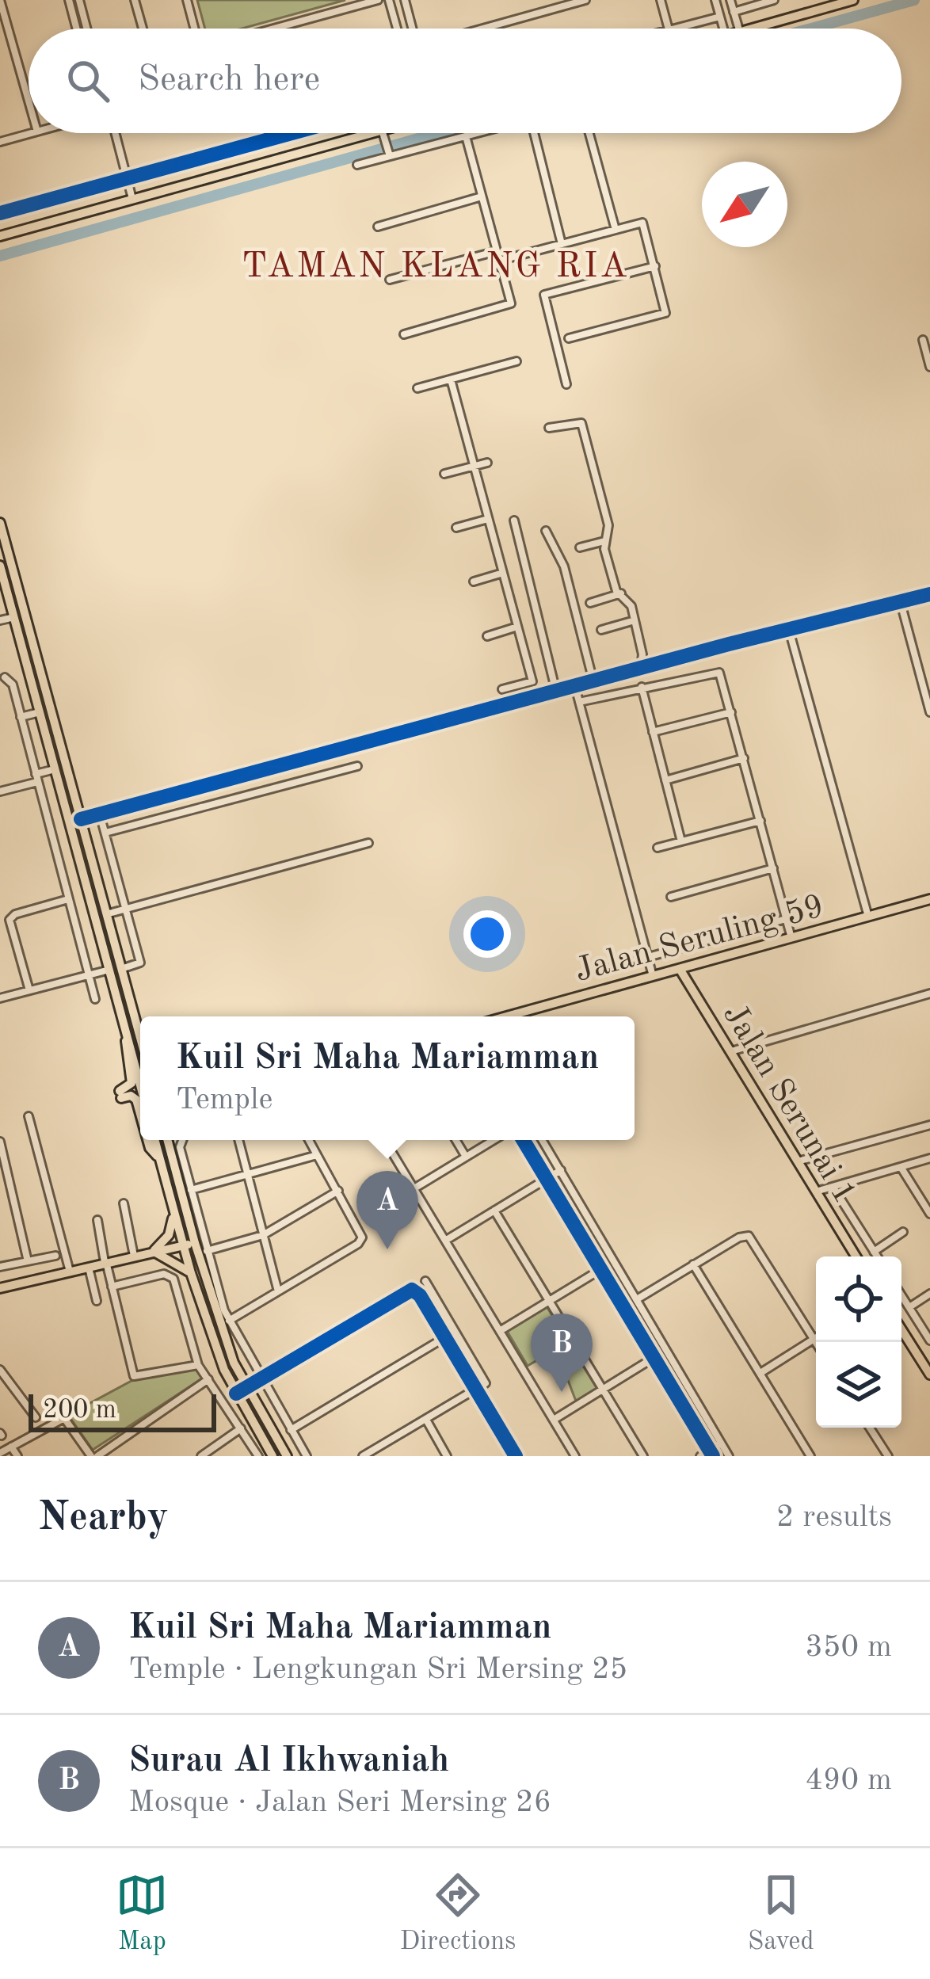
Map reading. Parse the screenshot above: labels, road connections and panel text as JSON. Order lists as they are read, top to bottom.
{
  "streets": {
    "main road": ["Jalan Seruling 59", "Jalan Serunai 1"]
  },
  "crossings": [
    ["Jalan Seruling 59", "Jalan Serunai 1"]
  ],
  "districts": ["TAMAN KLANG RIA"],
  "scale_bar": "200 m",
  "north": "bottom left",
  "page": {
    "search": "Search here",
    "popup": ["Kuil Sri Maha Mariamman", "Temple"],
    "pins": ["A", "B"],
    "scale": "200 m",
    "heading": ["Nearby", "2 results"],
    "list": [
      {
        "mark": "A",
        "name": "Kuil Sri Maha Mariamman",
        "note": "Temple · Lengkungan Sri Mersing 25",
        "value": "350 m"
      },
      {
        "mark": "B",
        "name": "Surau Al Ikhwaniah",
        "note": "Mosque · Jalan Seri Mersing 26",
        "value": "490 m"
      }
    ],
    "nav": ["Map", "Directions", "Saved"]
  }
}
